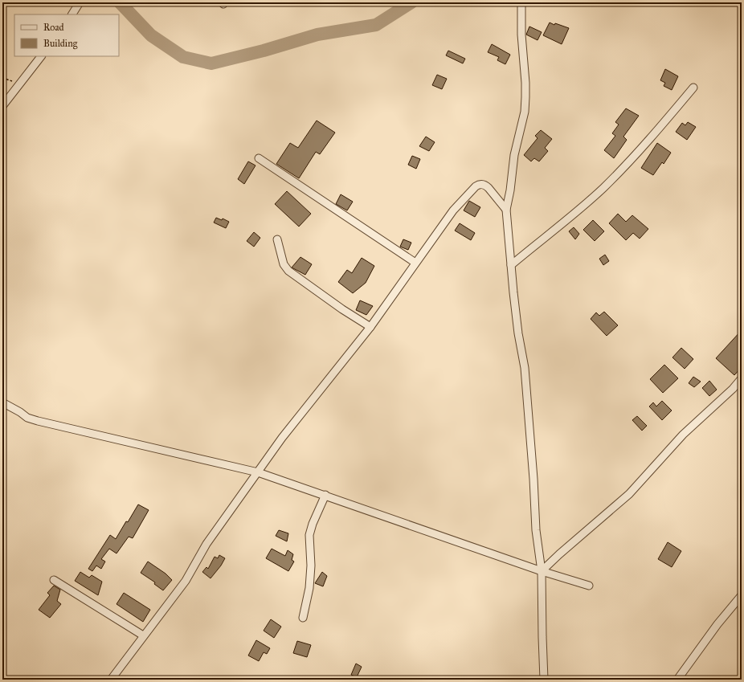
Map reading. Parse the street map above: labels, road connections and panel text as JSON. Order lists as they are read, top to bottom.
{
  "legend": ["Road", "Building"]
}
